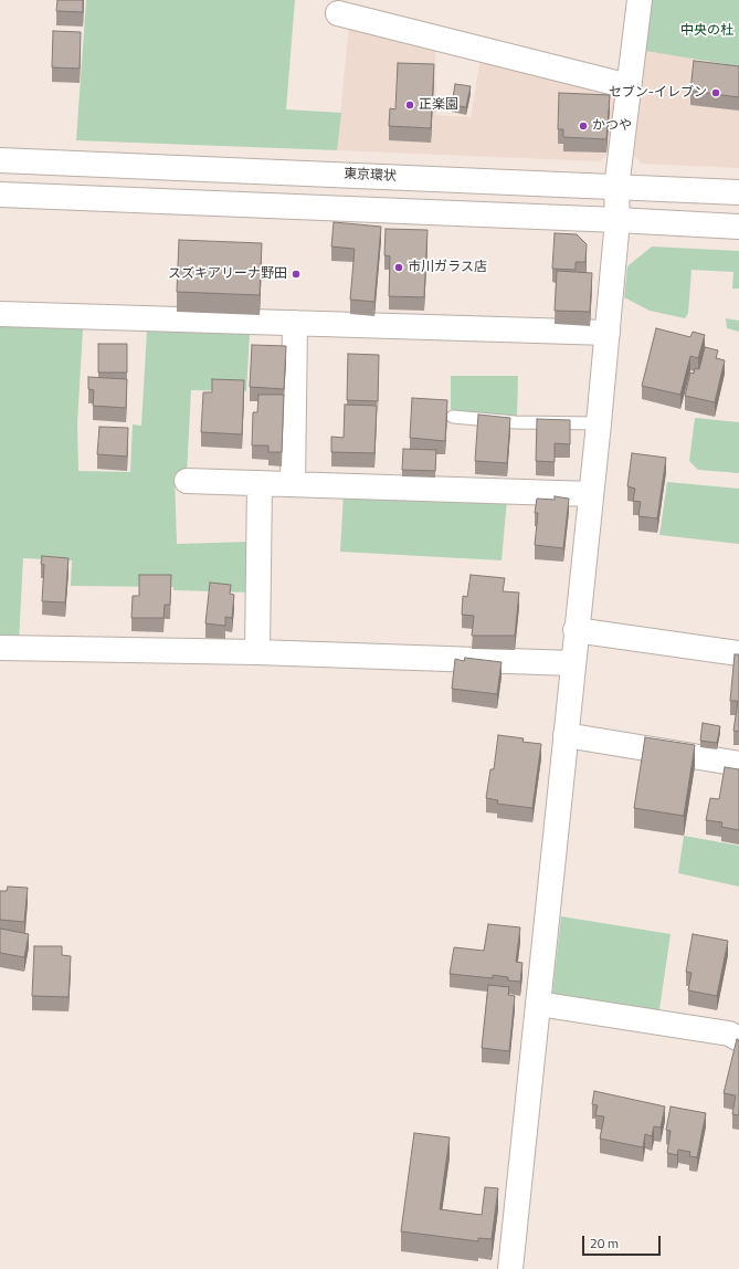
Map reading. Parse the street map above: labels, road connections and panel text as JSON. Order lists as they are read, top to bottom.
{
  "streets": {
    "main road": ["東京環状"]
  },
  "parks": ["中央の杜"],
  "places": [
    "セブン-イレブン",
    "正楽園",
    "かつや",
    "市川ガラス店",
    "スズキアリーナ野田"
  ],
  "scale_bar": "20 m"
}
